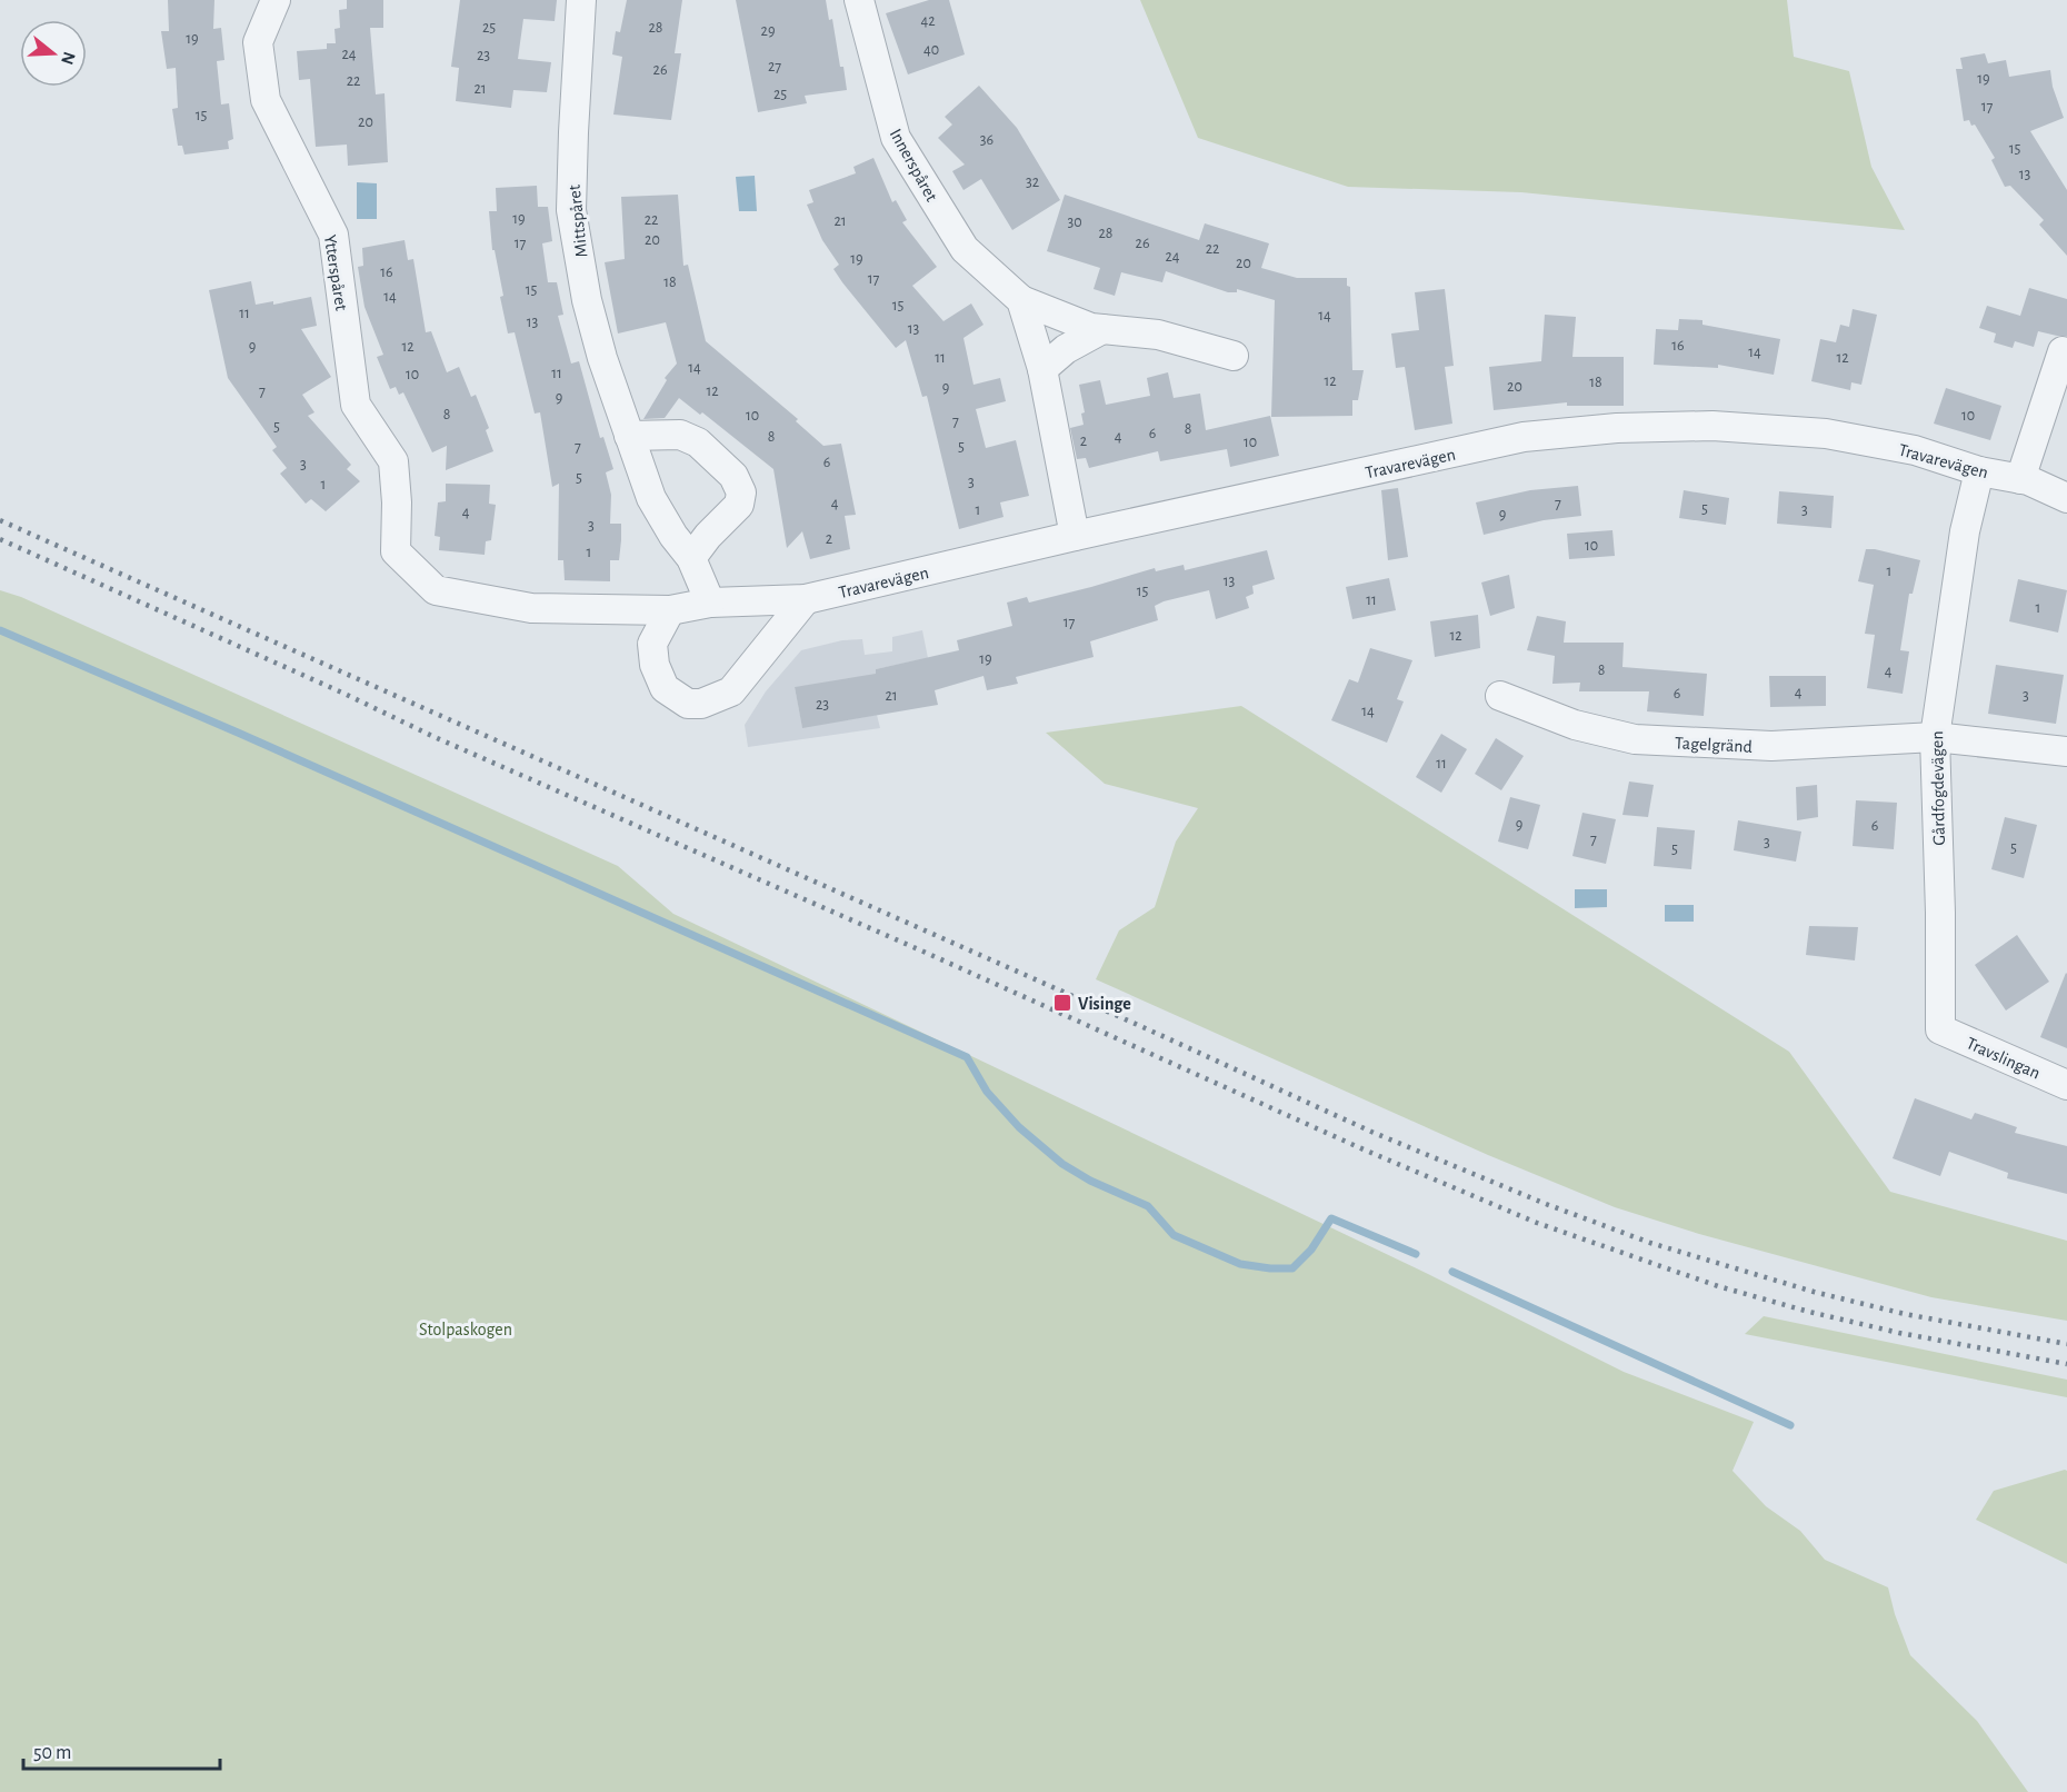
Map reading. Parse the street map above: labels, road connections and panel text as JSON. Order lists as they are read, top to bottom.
{
  "streets": {
    "street": [
      "Innerspåret",
      "Mittspåret",
      "Ytterspåret",
      "Travarevägen",
      "Tagelgränd",
      "Gårdfogdevägen",
      "Travslingan"
    ]
  },
  "crossings": [
    ["Mittspåret", "Travarevägen"],
    ["Ytterspåret", "Travarevägen"],
    ["Travarevägen", "Gårdfogdevägen"],
    ["Tagelgränd", "Gårdfogdevägen"],
    ["Gårdfogdevägen", "Travslingan"]
  ],
  "parks": ["Stolpaskogen"],
  "places": {
    "transit": ["Visinge"]
  },
  "house_numbers": [
    "42",
    "25",
    "28",
    "29",
    "19",
    "40",
    "24",
    "23",
    "27",
    "26",
    "19",
    "22",
    "21",
    "25",
    "17",
    "15",
    "20",
    "36",
    "15",
    "13",
    "32",
    "19",
    "22",
    "21",
    "30",
    "28",
    "20",
    "17",
    "26",
    "22",
    "24",
    "19",
    "20",
    "16",
    "17",
    "18",
    "15",
    "14",
    "15",
    "11",
    "14",
    "13",
    "13",
    "16",
    "9",
    "12",
    "14",
    "11",
    "12",
    "14",
    "11",
    "10",
    "12",
    "18",
    "20",
    "9",
    "7",
    "12",
    "9",
    "8",
    "10",
    "10",
    "7",
    "5",
    "8",
    "6",
    "8",
    "4",
    "2",
    "10",
    "7",
    "5",
    "6",
    "3",
    "5",
    "3",
    "1",
    "4",
    "7",
    "5",
    "1",
    "3",
    "4",
    "9",
    "3",
    "2",
    "10",
    "1",
    "1",
    "13",
    "15",
    "11",
    "1",
    "17",
    "12",
    "19",
    "8",
    "4",
    "4",
    "6",
    "21",
    "3",
    "23",
    "14",
    "11",
    "9",
    "6",
    "7",
    "3",
    "5",
    "5"
  ],
  "scale_bar": "50 m",
  "north": "right"
}
